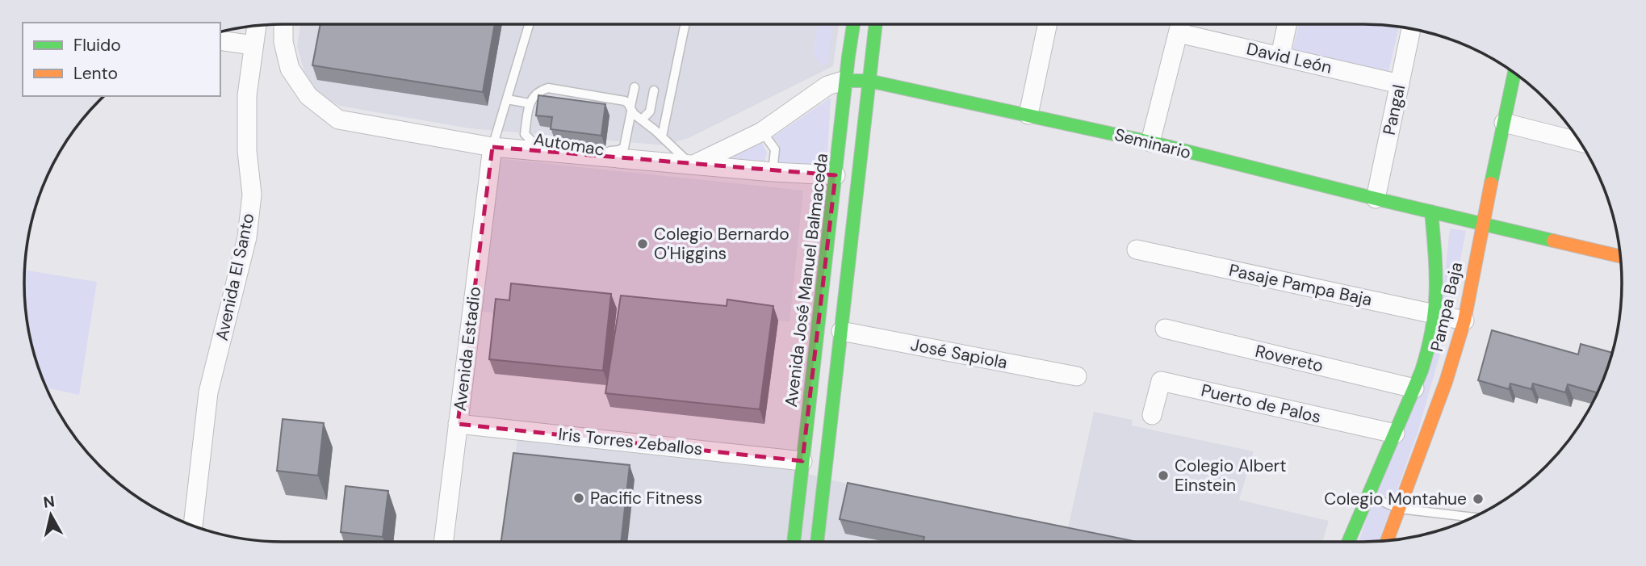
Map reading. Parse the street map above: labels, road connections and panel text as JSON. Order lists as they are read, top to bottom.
{
  "streets": {
    "street": [
      "David León",
      "Pangal",
      "Seminario",
      "Avenida El Santo",
      "Avenida José Manuel Balmaceda",
      "Pasaje Pampa Baja",
      "Pampa Baja",
      "Avenida Estadio",
      "José Sapiola",
      "Rovereto",
      "Puerto de Palos",
      "Iris Torres Zeballos"
    ],
    "lane": ["Automac"]
  },
  "crossings": [
    ["David León", "Pangal"],
    ["Pangal", "Seminario"],
    ["Seminario", "Avenida José Manuel Balmaceda"],
    ["Seminario", "Pampa Baja"],
    ["Avenida José Manuel Balmaceda", "Iris Torres Zeballos"],
    ["Pasaje Pampa Baja", "Pampa Baja"],
    ["Pampa Baja", "Rovereto"],
    ["Pampa Baja", "Puerto de Palos"],
    ["Avenida Estadio", "Iris Torres Zeballos"]
  ],
  "places": [
    "Colegio Bernardo O'Higgins",
    "Colegio Albert Einstein",
    "Pacific Fitness",
    "Colegio Montahue"
  ],
  "legend": ["Fluido", "Lento"],
  "north": "top"
}
